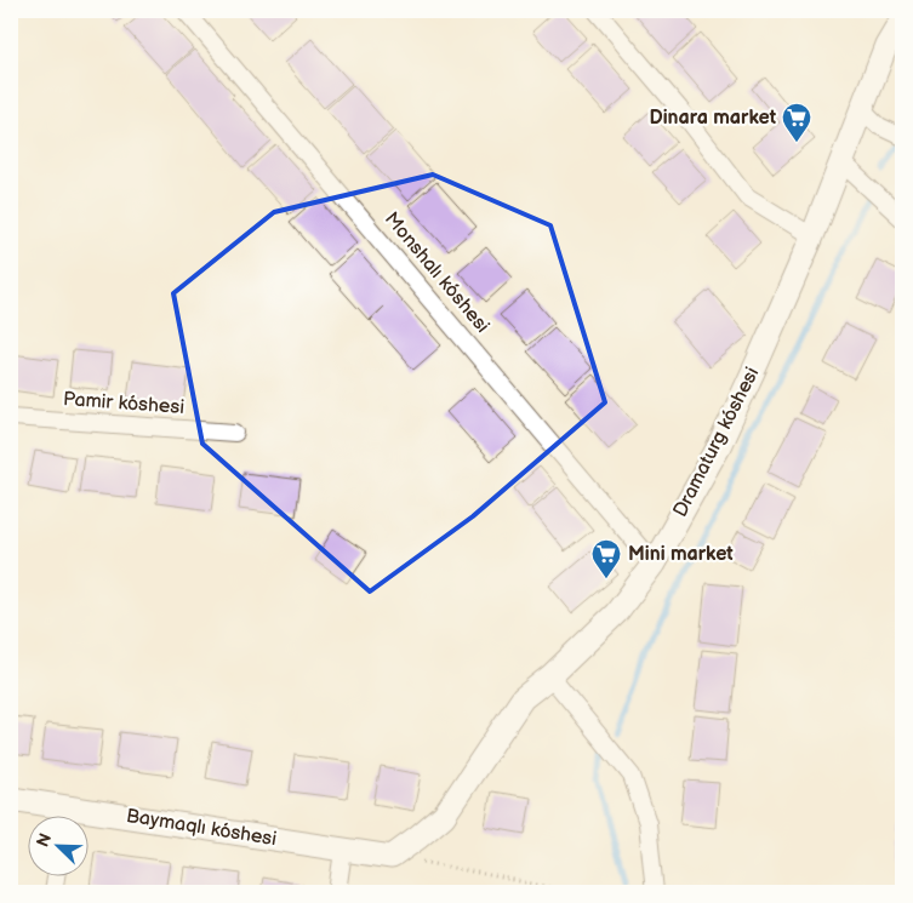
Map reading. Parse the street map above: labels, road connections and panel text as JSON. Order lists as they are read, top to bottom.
{
  "streets": {
    "street": [
      "Monshalı kóshesi",
      "Pamir kóshesi",
      "Dramaturg kóshesi",
      "Baymaqlı kóshesi"
    ]
  },
  "crossings": [
    ["Monshalı kóshesi", "Dramaturg kóshesi"],
    ["Dramaturg kóshesi", "Baymaqlı kóshesi"]
  ],
  "places": {
    "supermarket": ["Dinara market", "Mini market"]
  },
  "north": "top left"
}
